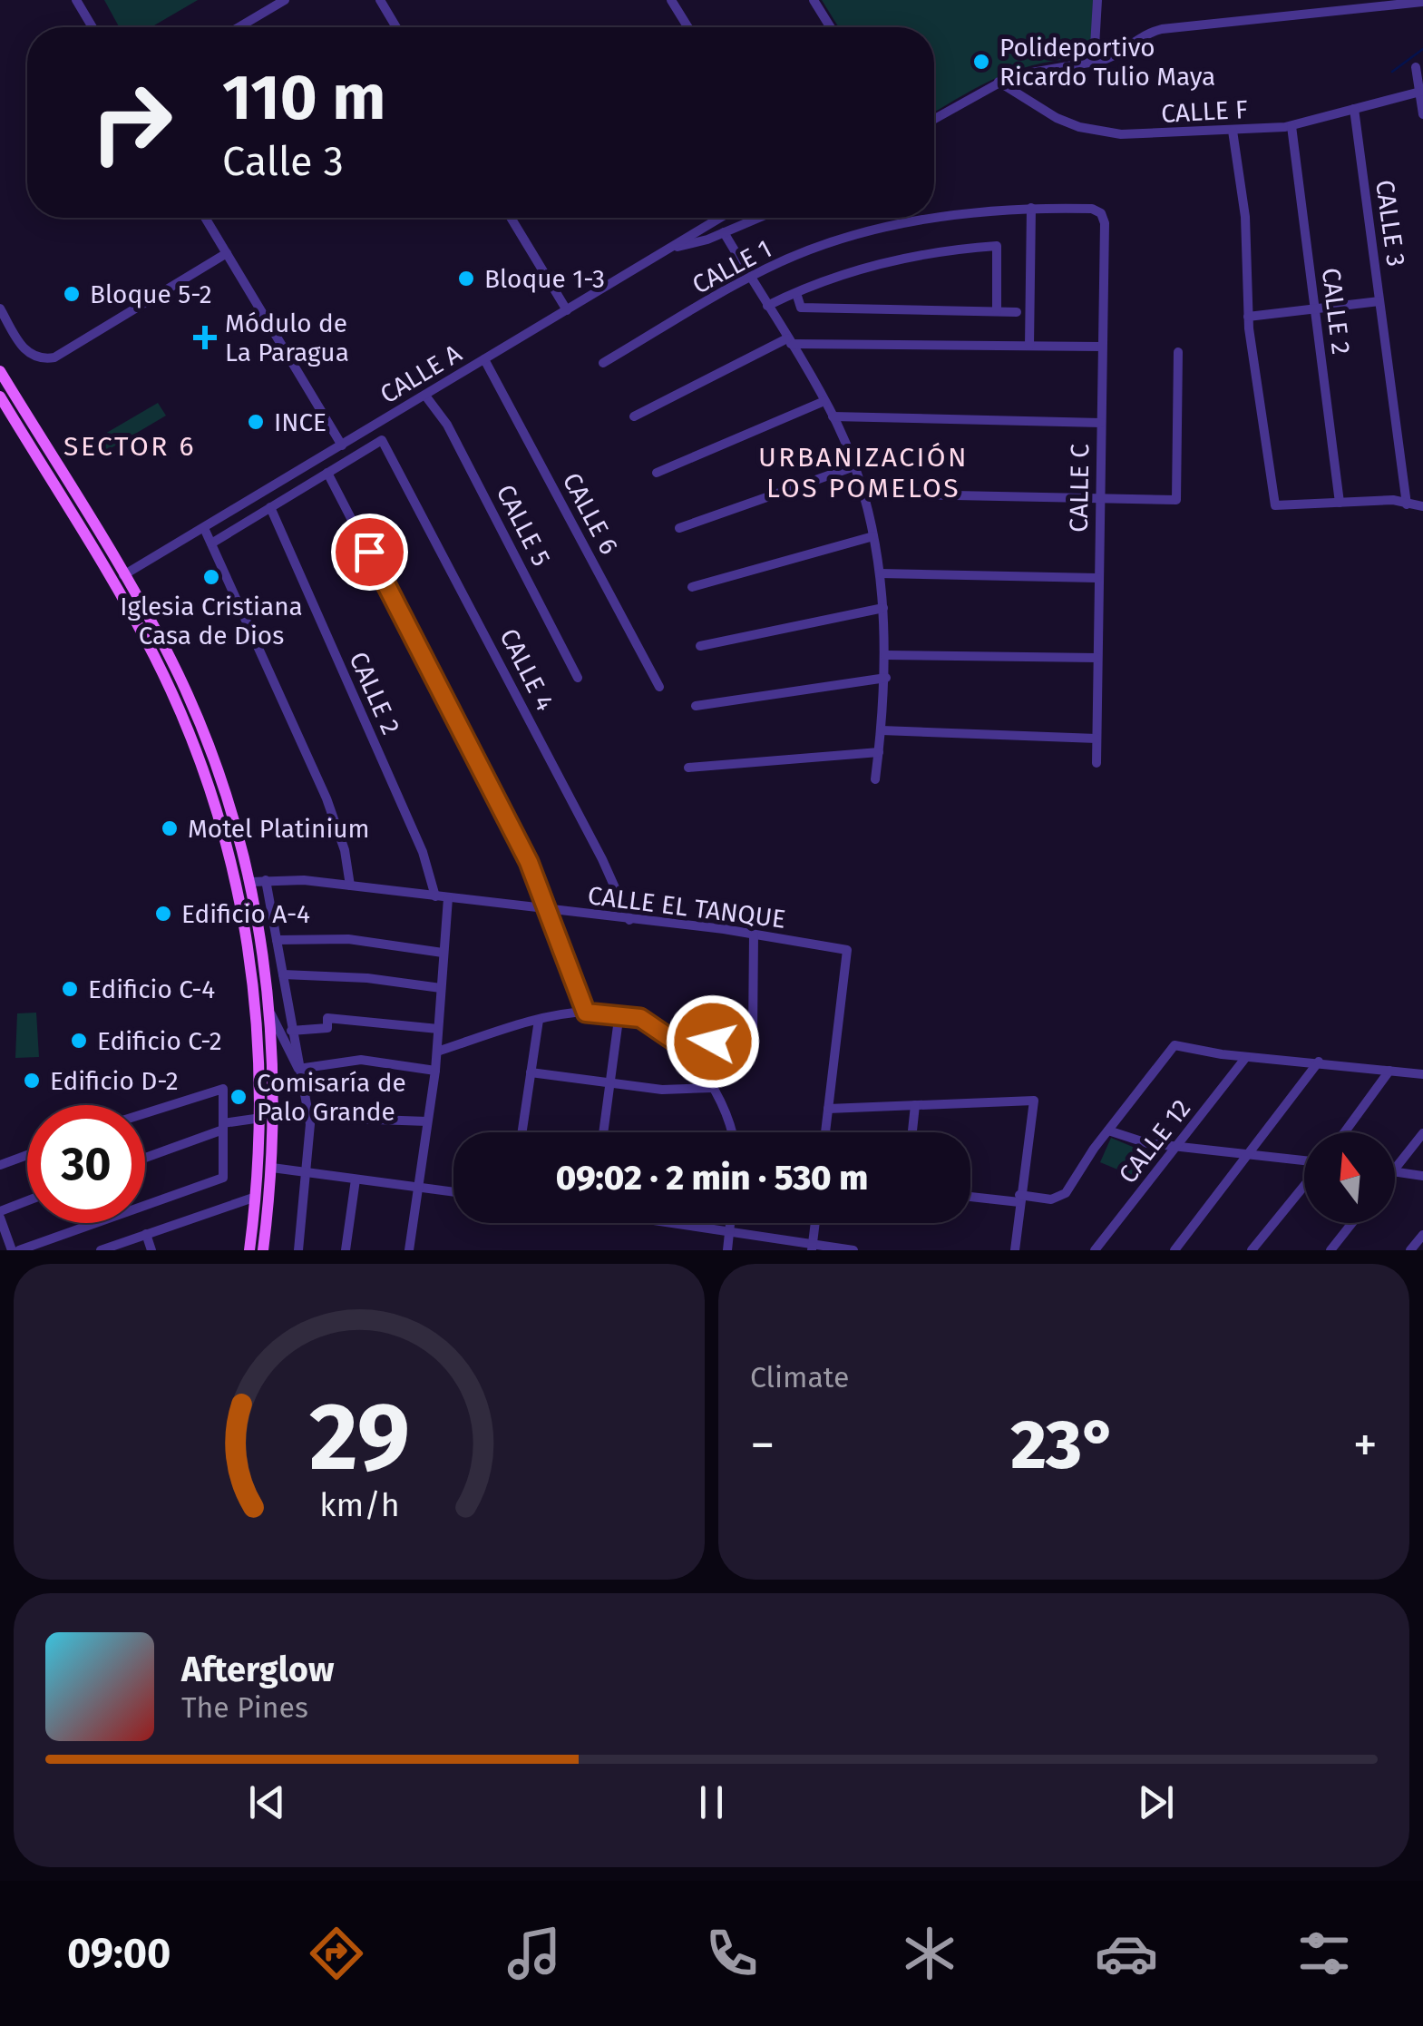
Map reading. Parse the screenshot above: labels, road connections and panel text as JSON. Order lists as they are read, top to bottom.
{
  "streets": {
    "street": [
      "CALLE F",
      "CALLE 3",
      "CALLE 1",
      "CALLE 2",
      "CALLE A",
      "CALLE C",
      "CALLE 6",
      "CALLE 5",
      "CALLE 4",
      "CALLE EL TANQUE",
      "CALLE 12"
    ]
  },
  "crossings": [
    ["CALLE F", "CALLE 3"],
    ["CALLE F", "CALLE 2"],
    ["CALLE 1", "CALLE C"],
    ["CALLE 2", "CALLE EL TANQUE"],
    ["CALLE A", "CALLE 6"],
    ["CALLE A", "CALLE 5"],
    ["CALLE 4", "CALLE EL TANQUE"]
  ],
  "districts": ["SECTOR 6", "URBANIZACIÓN LOS POMELOS"],
  "places": {
    "other": [
      "Polideportivo Ricardo Tulio Maya",
      "Bloque 1-3",
      "Bloque 5-2",
      "INCE",
      "Iglesia Cristiana Casa de Dios",
      "Motel Platinium",
      "Edificio A-4",
      "Edificio C-4",
      "Edificio C-2",
      "Edificio D-2",
      "Comisaría de Palo Grande"
    ],
    "health": ["Módulo de La Paragua"]
  },
  "north": "top",
  "page": {
    "turn": ["110 m", "Calle 3"],
    "limit": "30",
    "trip": "09:02 · 2 min · 530 m",
    "tile": "Climate",
    "heat": ["−", "23°", "+"],
    "song": ["Afterglow", "The Pines"],
    "tabs": "09:00",
    "gauge": ["29", "km/h"]
  }
}
